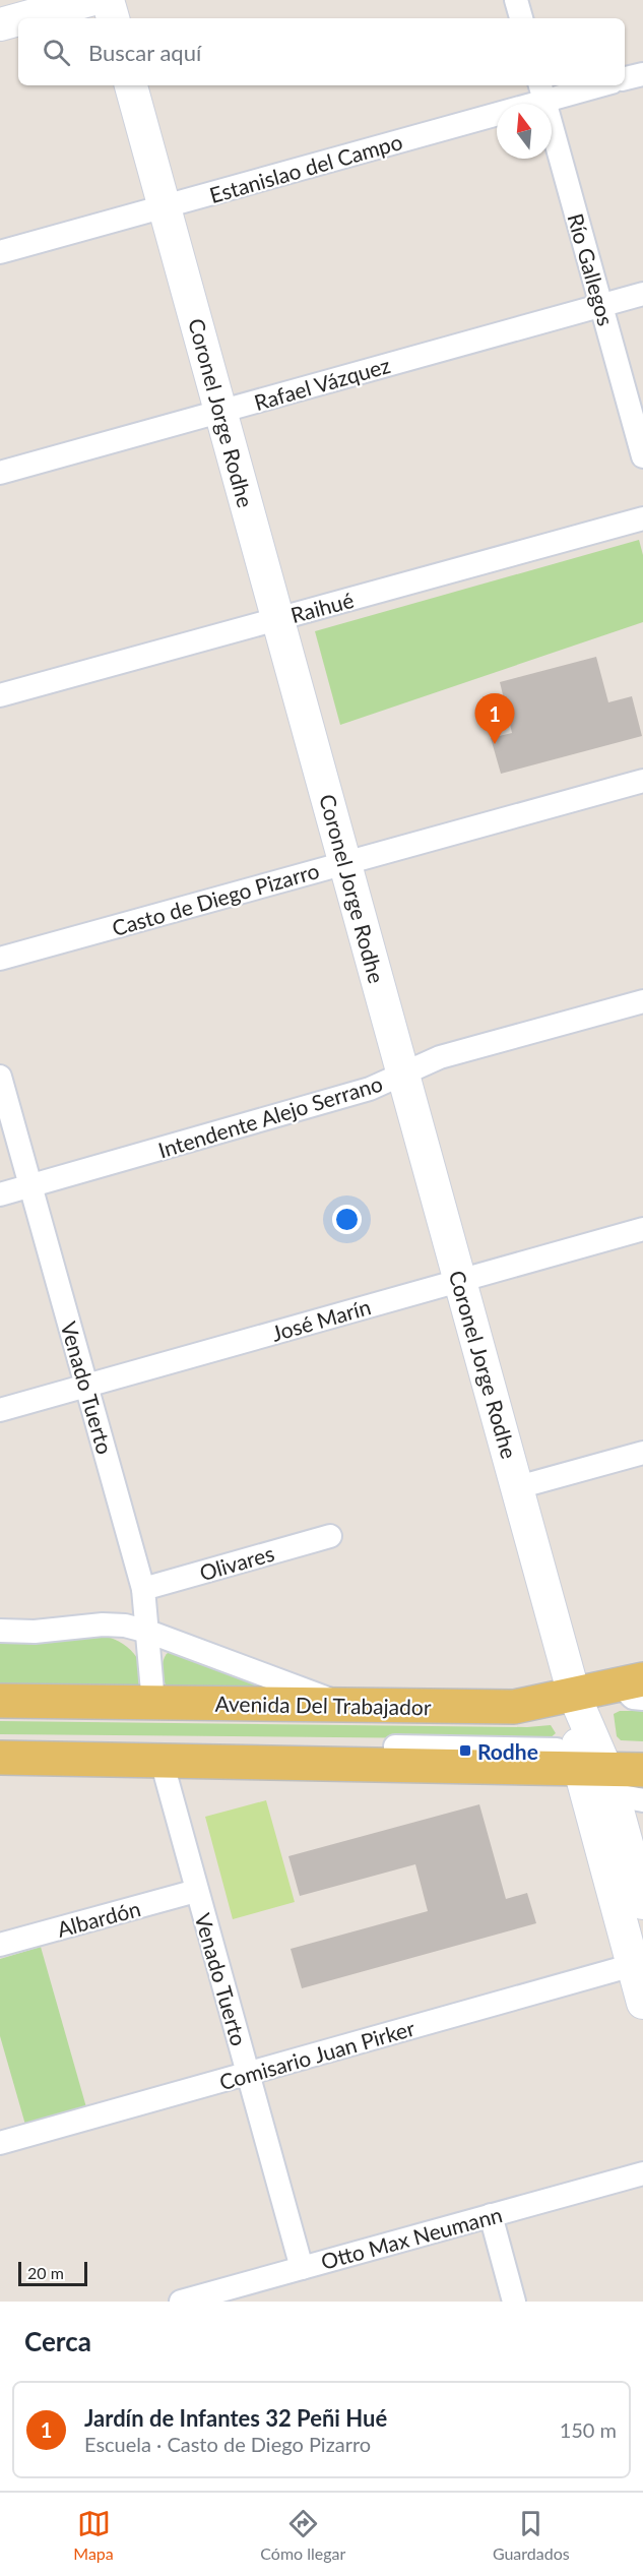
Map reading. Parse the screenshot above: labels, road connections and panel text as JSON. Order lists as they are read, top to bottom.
{
  "streets": {
    "main road": ["Coronel Jorge Rodhe", "Avenida Del Trabajador"],
    "street": [
      "Estanislao del Campo",
      "Río Gallegos",
      "Rafael Vázquez",
      "Raihué",
      "Casto de Diego Pizarro",
      "Intendente Alejo Serrano",
      "José Marín",
      "Venado Tuerto",
      "Olivares",
      "Albardón",
      "Comisario Juan Pirker",
      "Otto Max Neumann"
    ]
  },
  "crossings": [
    ["Estanislao del Campo", "Río Gallegos"],
    ["Estanislao del Campo", "Coronel Jorge Rodhe"],
    ["Río Gallegos", "Rafael Vázquez"],
    ["Rafael Vázquez", "Coronel Jorge Rodhe"],
    ["Coronel Jorge Rodhe", "Raihué"],
    ["Coronel Jorge Rodhe", "Casto de Diego Pizarro"],
    ["Coronel Jorge Rodhe", "Intendente Alejo Serrano"],
    ["Coronel Jorge Rodhe", "José Marín"],
    ["Coronel Jorge Rodhe", "Avenida Del Trabajador"],
    ["Coronel Jorge Rodhe", "Comisario Juan Pirker"],
    ["Intendente Alejo Serrano", "Venado Tuerto"],
    ["José Marín", "Venado Tuerto"],
    ["Venado Tuerto", "Olivares"],
    ["Venado Tuerto", "Avenida Del Trabajador"],
    ["Venado Tuerto", "Albardón"],
    ["Venado Tuerto", "Comisario Juan Pirker"],
    ["Venado Tuerto", "Otto Max Neumann"]
  ],
  "places": {
    "transit": ["Rodhe"]
  },
  "scale_bar": "20 m",
  "north": "top",
  "page": {
    "search": "Buscar aquí",
    "pins": "1",
    "scale": "20 m",
    "heading": "Cerca",
    "list": [
      {
        "mark": "1",
        "name": "Jardín de Infantes 32 Peñi Hué",
        "note": "Escuela · Casto de Diego Pizarro",
        "value": "150 m"
      }
    ],
    "nav": ["Mapa", "Cómo llegar", "Guardados"]
  }
}
